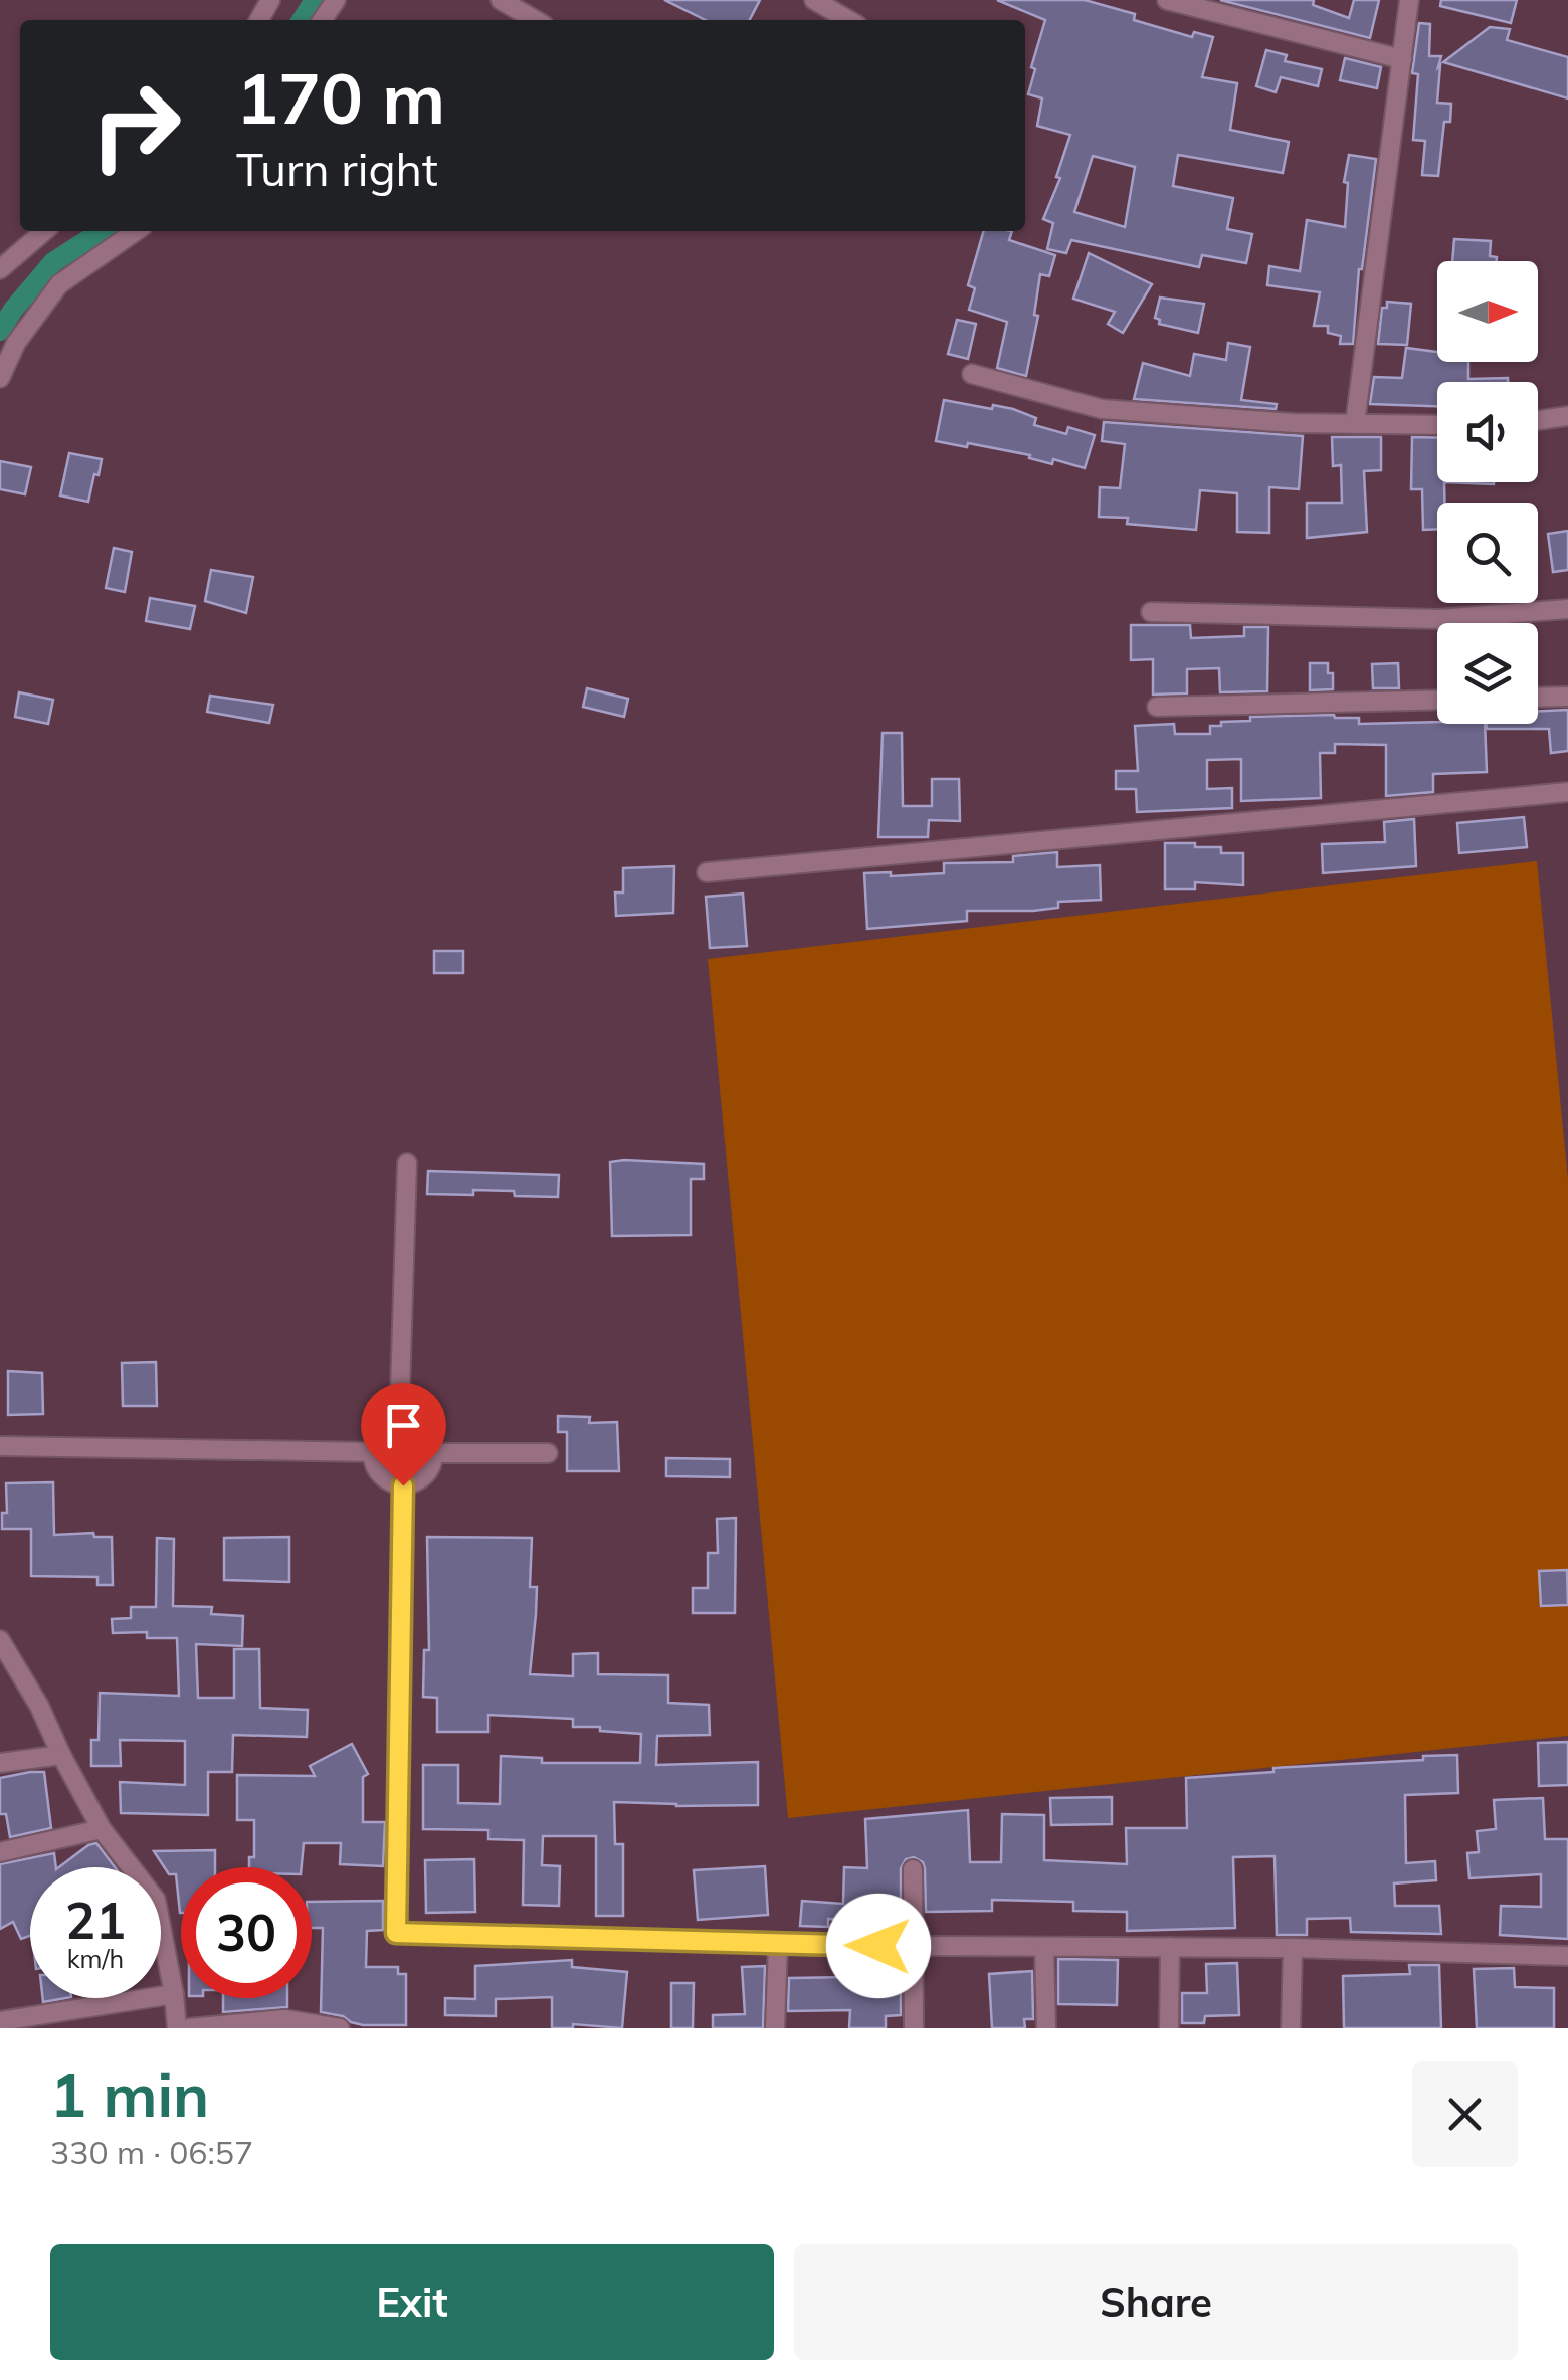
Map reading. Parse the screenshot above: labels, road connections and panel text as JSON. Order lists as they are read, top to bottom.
{
  "north": "right",
  "page": {
    "turn": ["170 m", "Turn right"],
    "speed": "21 km/h",
    "limit": "30",
    "heading": ["1 min", "330 m · 06:57"],
    "buttons": ["Exit", "Share"]
  }
}
